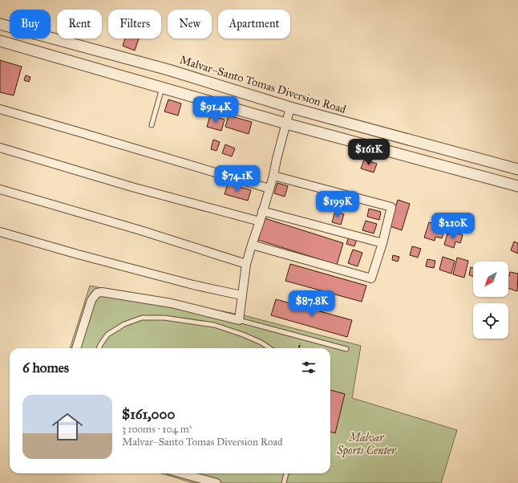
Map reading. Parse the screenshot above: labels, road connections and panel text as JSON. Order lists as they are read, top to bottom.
{
  "streets": {
    "street": ["Malvar–Santo Tomas Diversion Road"]
  },
  "parks": ["Malvar Sports Center"],
  "north": "bottom left",
  "page": {
    "chip": [
      "Buy",
      "Rent",
      "Filters",
      "New",
      "Apartment"
    ],
    "price": [
      "$91.4K",
      "$161K",
      "$74.1K",
      "$199K",
      "$210K",
      "$87.8K"
    ],
    "heading": "6 homes",
    "list": [
      {
        "name": "$161,000",
        "note": "3 rooms · 104 m² · Malvar–Santo Tomas Diversion Road"
      }
    ]
  }
}
